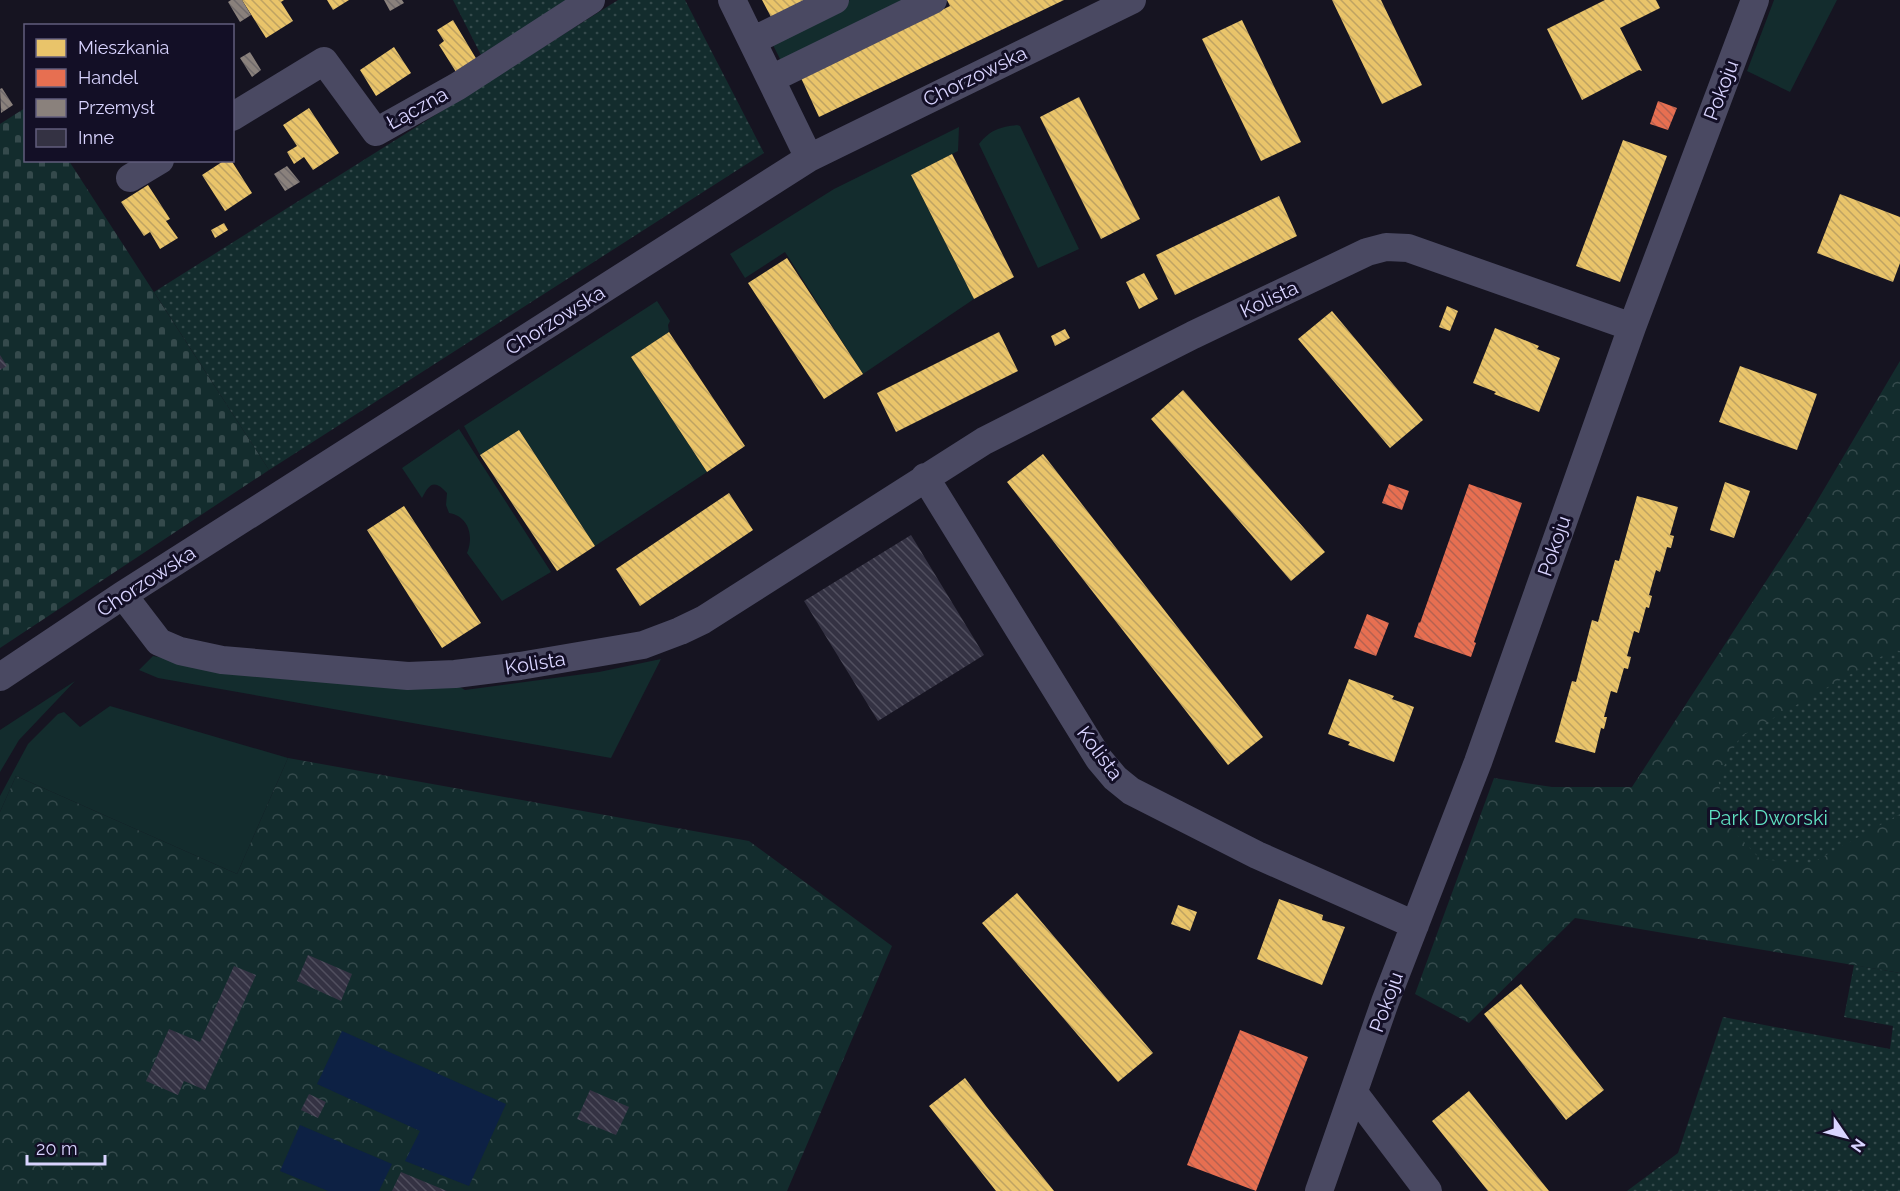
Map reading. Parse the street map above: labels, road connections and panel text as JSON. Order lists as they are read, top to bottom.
{
  "streets": {
    "street": [
      "Chorzowska",
      "Pokoju",
      "Łączna",
      "Kolista"
    ]
  },
  "crossings": [
    ["Chorzowska", "Kolista"],
    ["Pokoju", "Kolista"]
  ],
  "parks": ["Park Dworski"],
  "legend": [
    "Mieszkania",
    "Handel",
    "Przemysł",
    "Inne"
  ],
  "scale_bar": "20 m",
  "north": "bottom right"
}
